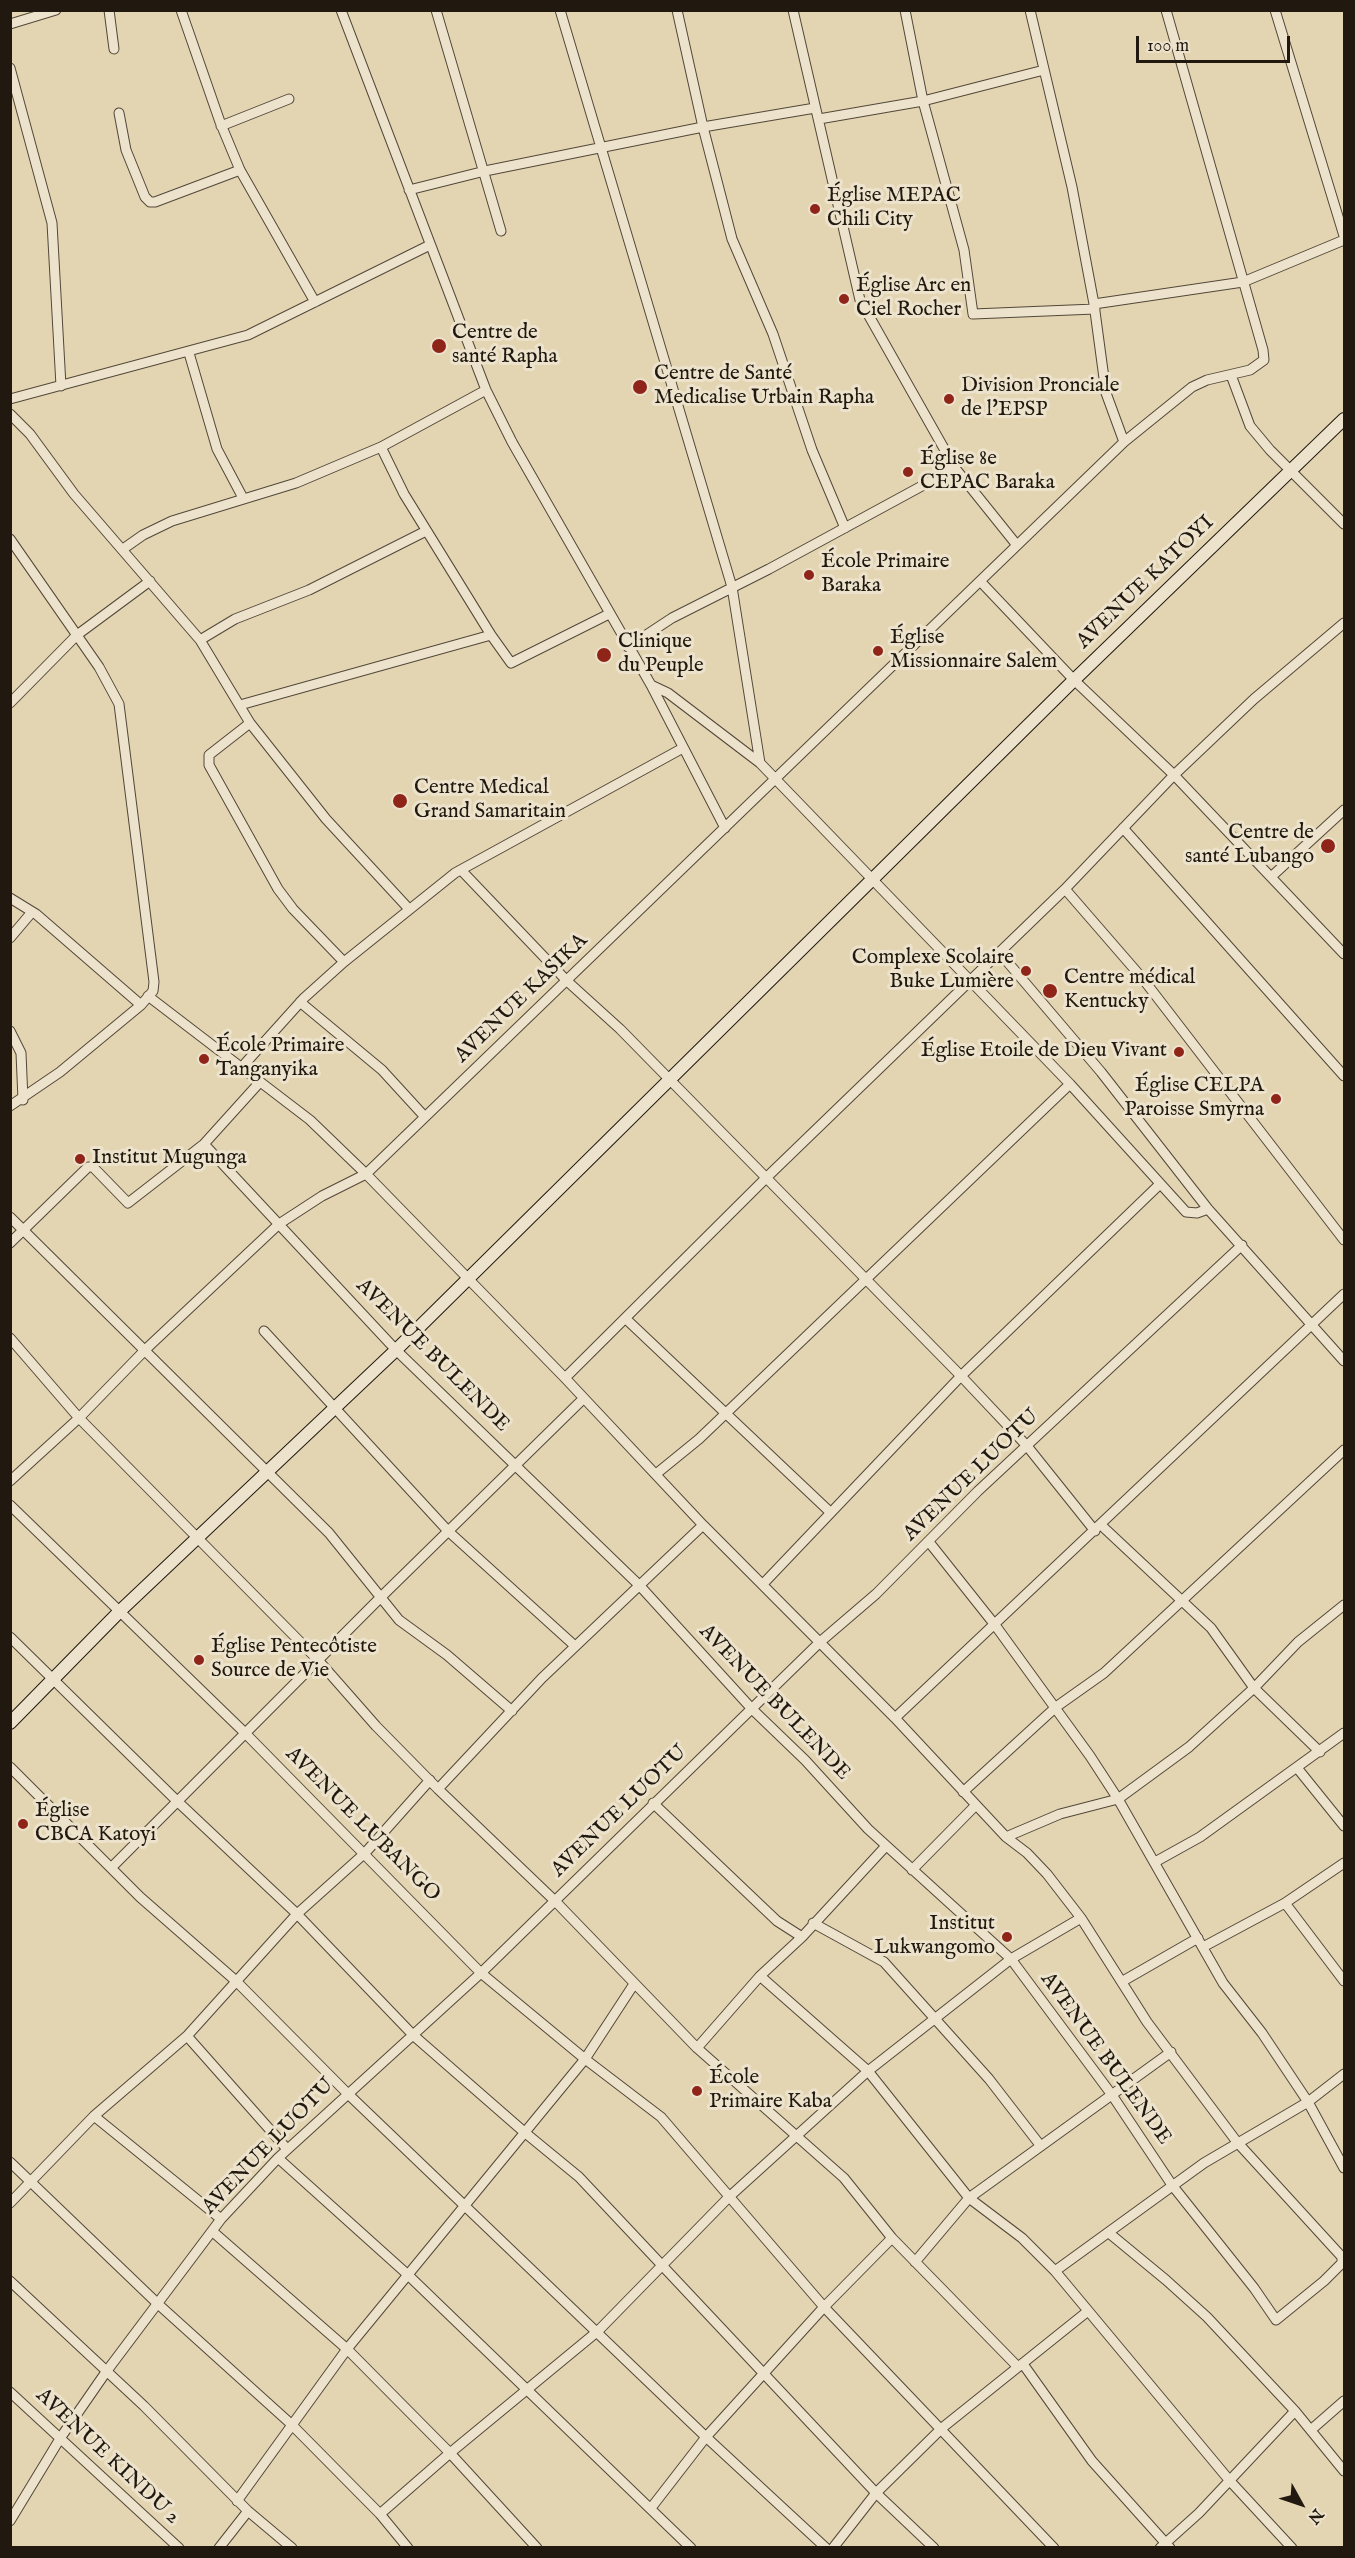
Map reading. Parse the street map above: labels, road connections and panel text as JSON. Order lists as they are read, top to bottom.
{
  "streets": {
    "street": [
      "AVENUE KATOYI",
      "AVENUE KASIKA",
      "AVENUE BULENDE",
      "AVENUE LUOTU",
      "AVENUE LUBANGO",
      "AVENUE KINDU 2"
    ]
  },
  "crossings": [
    ["AVENUE KATOYI", "AVENUE BULENDE"],
    ["AVENUE KATOYI", "AVENUE LUBANGO"],
    ["AVENUE KASIKA", "AVENUE BULENDE"],
    ["AVENUE BULENDE", "AVENUE LUOTU"],
    ["AVENUE LUOTU", "AVENUE LUBANGO"],
    ["AVENUE LUOTU", "AVENUE KINDU 2"]
  ],
  "places": [
    "Église MEPAC Chili City",
    "Église Arc en Ciel Rocher",
    "Centre de santé Rapha",
    "Centre de Santé Medicalise Urbain Rapha",
    "Division Pronciale de l'EPSP",
    "Église 8e CEPAC Baraka",
    "École Primaire Baraka",
    "Église Missionnaire Salem",
    "Clinique du Peuple",
    "Centre Medical Grand Samaritain",
    "Centre de santé Lubango",
    "Complexe Scolaire Buke Lumière",
    "Centre médical Kentucky",
    "Église Etoile de Dieu Vivant",
    "École Primaire Tanganyika",
    "Église CELPA Paroisse Smyrna",
    "Institut Mugunga",
    "Église Pentecôtiste Source de Vie",
    "Église CBCA Katoyi",
    "Institut Lukwangomo",
    "École Primaire Kaba"
  ],
  "scale_bar": "100 m",
  "north": "bottom right"
}
